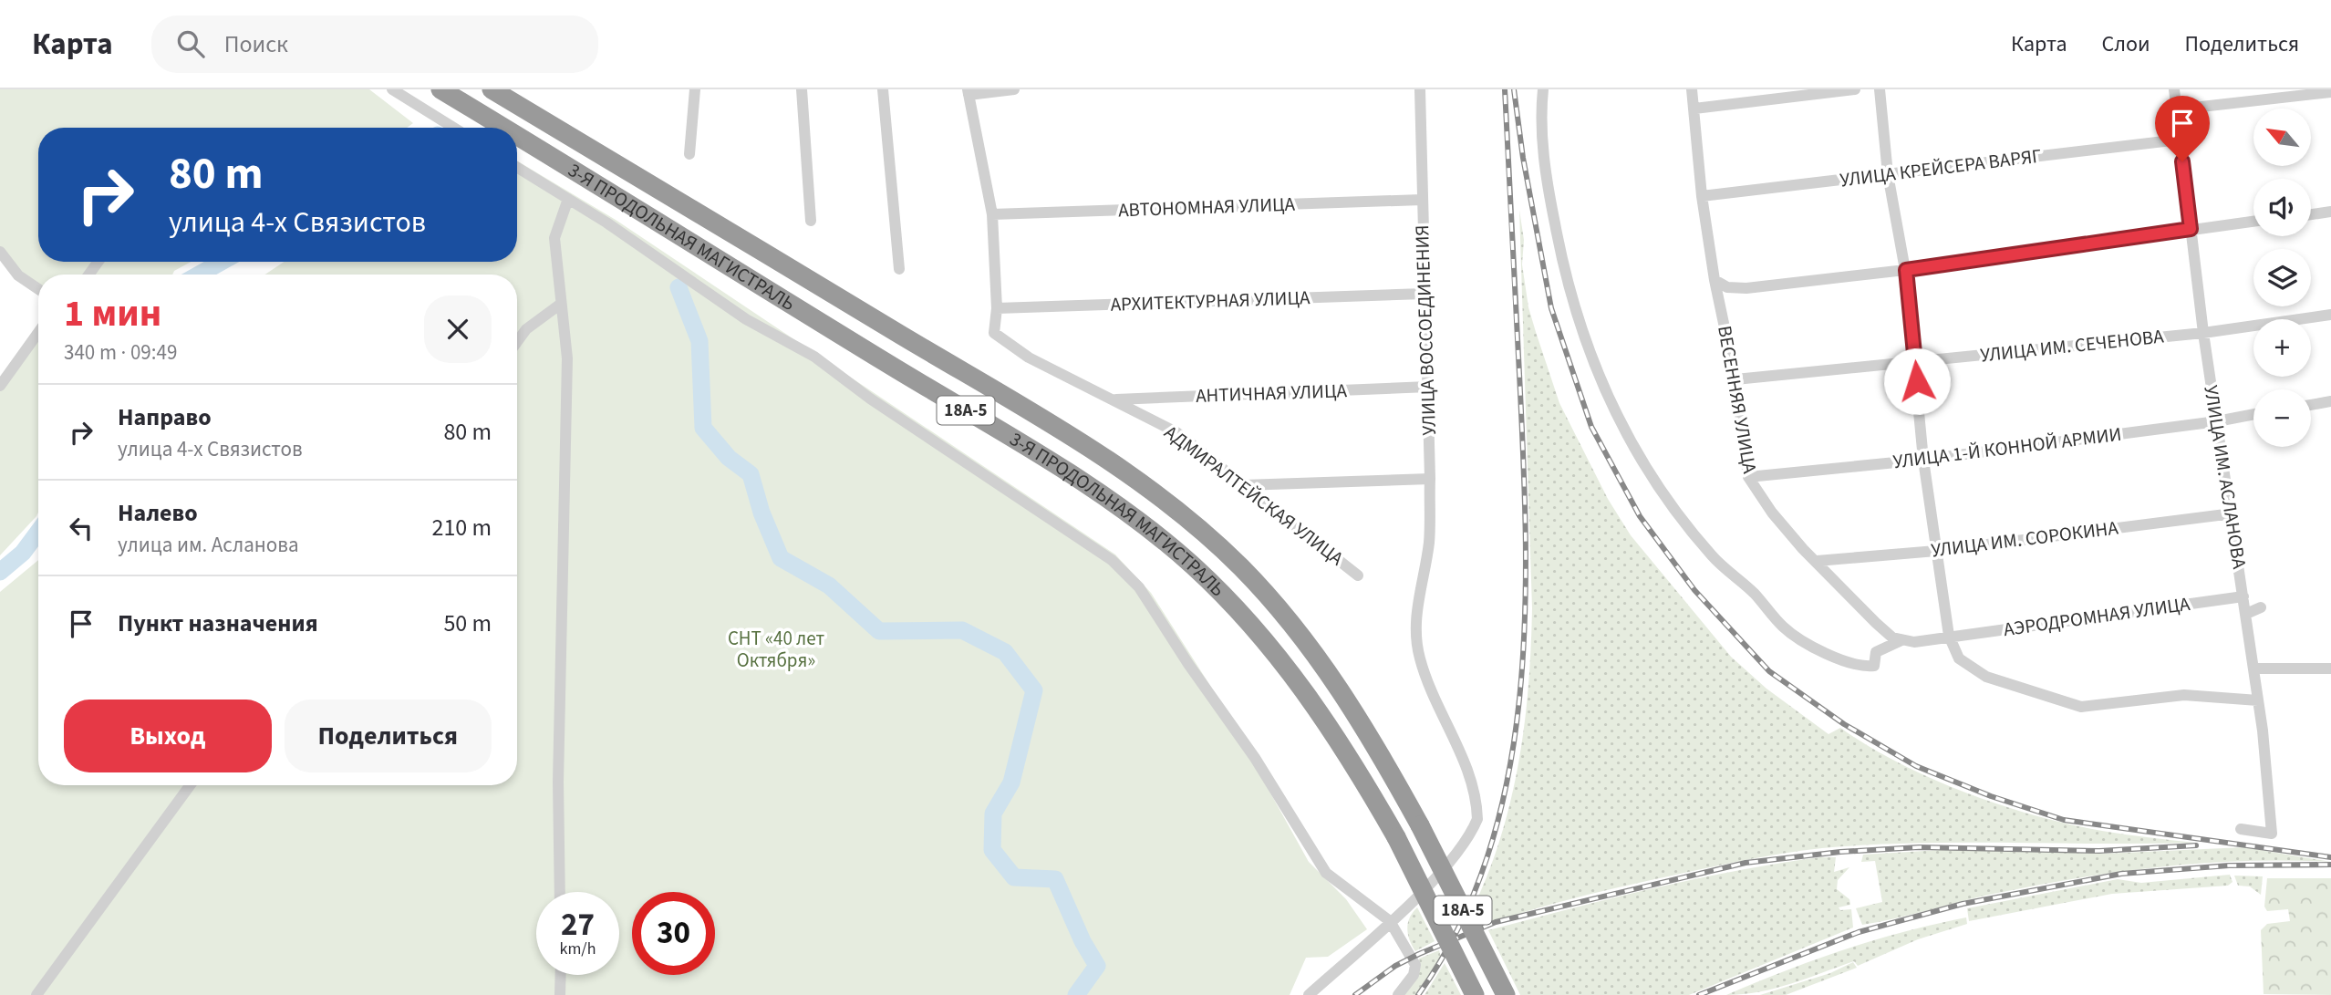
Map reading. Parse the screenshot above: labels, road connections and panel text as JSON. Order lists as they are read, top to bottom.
{
  "streets": {
    "highway": ["3-Я ПРОДОЛЬНАЯ МАГИСТРАЛЬ", "18А-5"],
    "street": [
      "УЛИЦА КРЕЙСЕРА ВАРЯГ",
      "АВТОНОМНАЯ УЛИЦА",
      "АРХИТЕКТУРНАЯ УЛИЦА",
      "УЛИЦА ВОССОЕДИНЕНИЯ",
      "УЛИЦА ИМ. СЕЧЕНОВА",
      "АНТИЧНАЯ УЛИЦА",
      "ВЕСЕННЯЯ УЛИЦА",
      "УЛИЦА 1-Й КОННОЙ АРМИИ",
      "УЛИЦА ИМ. АСЛАНОВА",
      "АДМИРАЛТЕЙСКАЯ УЛИЦА",
      "УЛИЦА ИМ. СОРОКИНА",
      "АЭРОДРОМНАЯ УЛИЦА"
    ]
  },
  "crossings": [
    ["УЛИЦА КРЕЙСЕРА ВАРЯГ", "ВЕСЕННЯЯ УЛИЦА"],
    ["УЛИЦА КРЕЙСЕРА ВАРЯГ", "УЛИЦА ИМ. АСЛАНОВА"],
    ["АВТОНОМНАЯ УЛИЦА", "УЛИЦА ВОССОЕДИНЕНИЯ"],
    ["АВТОНОМНАЯ УЛИЦА", "АДМИРАЛТЕЙСКАЯ УЛИЦА"],
    ["АРХИТЕКТУРНАЯ УЛИЦА", "УЛИЦА ВОССОЕДИНЕНИЯ"],
    ["АРХИТЕКТУРНАЯ УЛИЦА", "АДМИРАЛТЕЙСКАЯ УЛИЦА"],
    ["УЛИЦА ВОССОЕДИНЕНИЯ", "АНТИЧНАЯ УЛИЦА"],
    ["УЛИЦА ИМ. СЕЧЕНОВА", "ВЕСЕННЯЯ УЛИЦА"],
    ["УЛИЦА ИМ. СЕЧЕНОВА", "УЛИЦА ИМ. АСЛАНОВА"],
    ["АНТИЧНАЯ УЛИЦА", "АДМИРАЛТЕЙСКАЯ УЛИЦА"],
    ["ВЕСЕННЯЯ УЛИЦА", "УЛИЦА 1-Й КОННОЙ АРМИИ"],
    ["ВЕСЕННЯЯ УЛИЦА", "УЛИЦА ИМ. СОРОКИНА"],
    ["УЛИЦА 1-Й КОННОЙ АРМИИ", "УЛИЦА ИМ. АСЛАНОВА"],
    ["УЛИЦА ИМ. АСЛАНОВА", "УЛИЦА ИМ. СОРОКИНА"],
    ["УЛИЦА ИМ. АСЛАНОВА", "АЭРОДРОМНАЯ УЛИЦА"]
  ],
  "parks": ["СНТ «40 лет Октября»"],
  "north": "top left",
  "page": {
    "header": "Карта",
    "search": "Поиск",
    "nav": ["Карта", "Слои", "Поделиться"],
    "map_buttons": ["+", "−"],
    "turn": ["80 m", "улица 4-х Связистов"],
    "heading": ["1 мин", "340 m · 09:49"],
    "list": [
      {
        "name": "Направо",
        "note": "улица 4-х Связистов",
        "value": "80 m"
      },
      {
        "name": "Налево",
        "note": "улица им. Асланова",
        "value": "210 m"
      },
      {
        "name": "Пункт назначения",
        "value": "50 m"
      }
    ],
    "buttons": ["Выход", "Поделиться"],
    "speed": "27 km/h",
    "limit": "30"
  }
}
